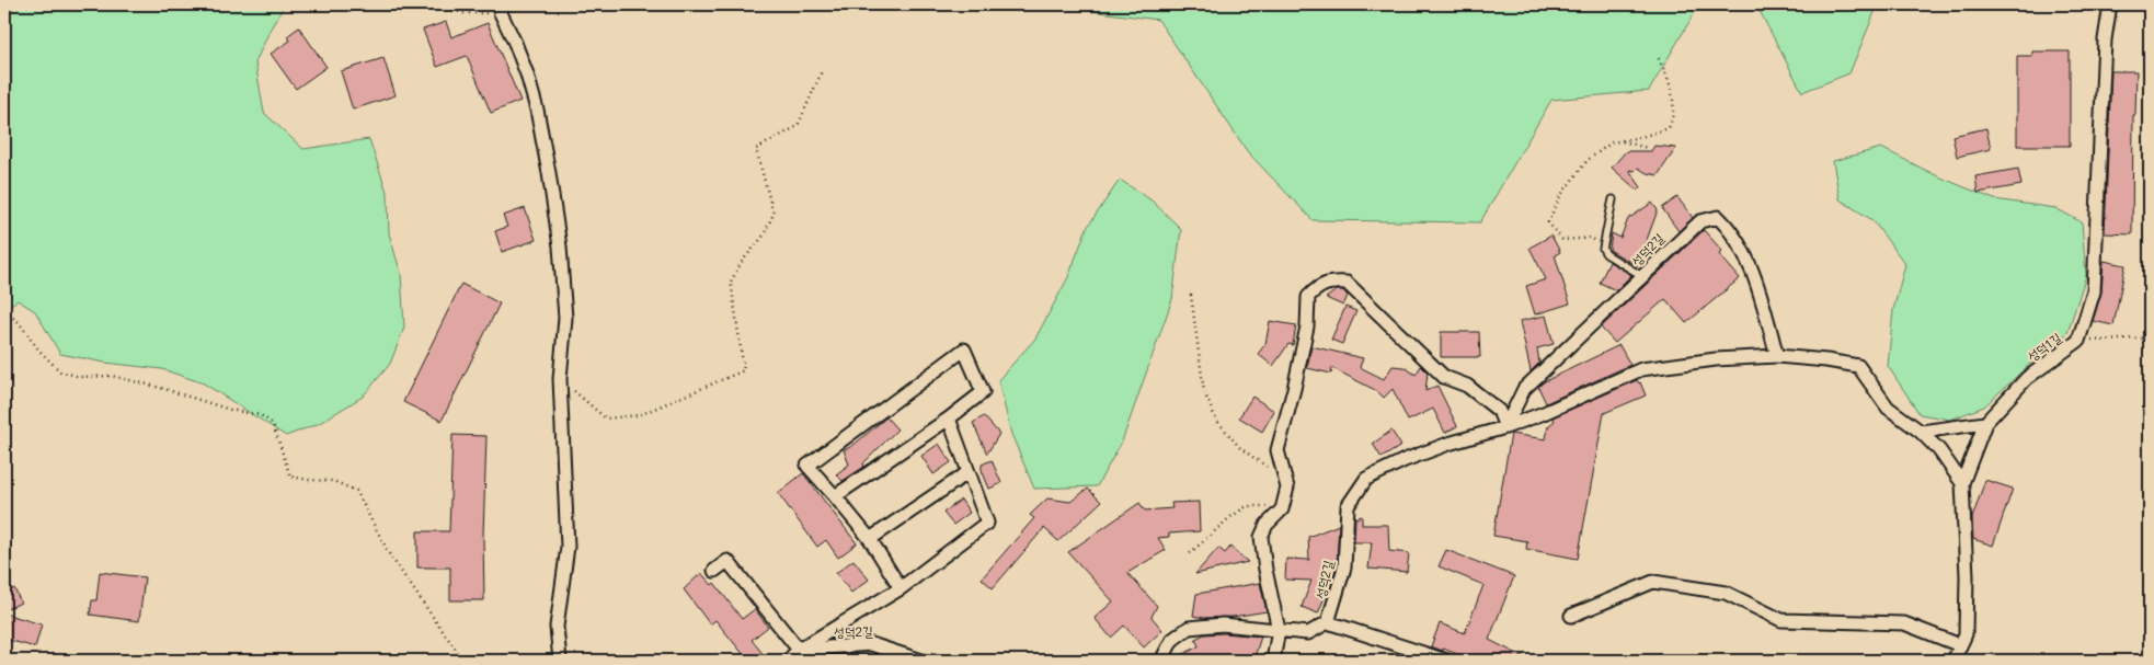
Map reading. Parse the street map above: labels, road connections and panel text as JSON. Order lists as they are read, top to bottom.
{
  "streets": {
    "street": ["성덕2길", "성덕1길"]
  },
  "crossings": [
    ["성덕2길", "성덕1길"]
  ]
}
